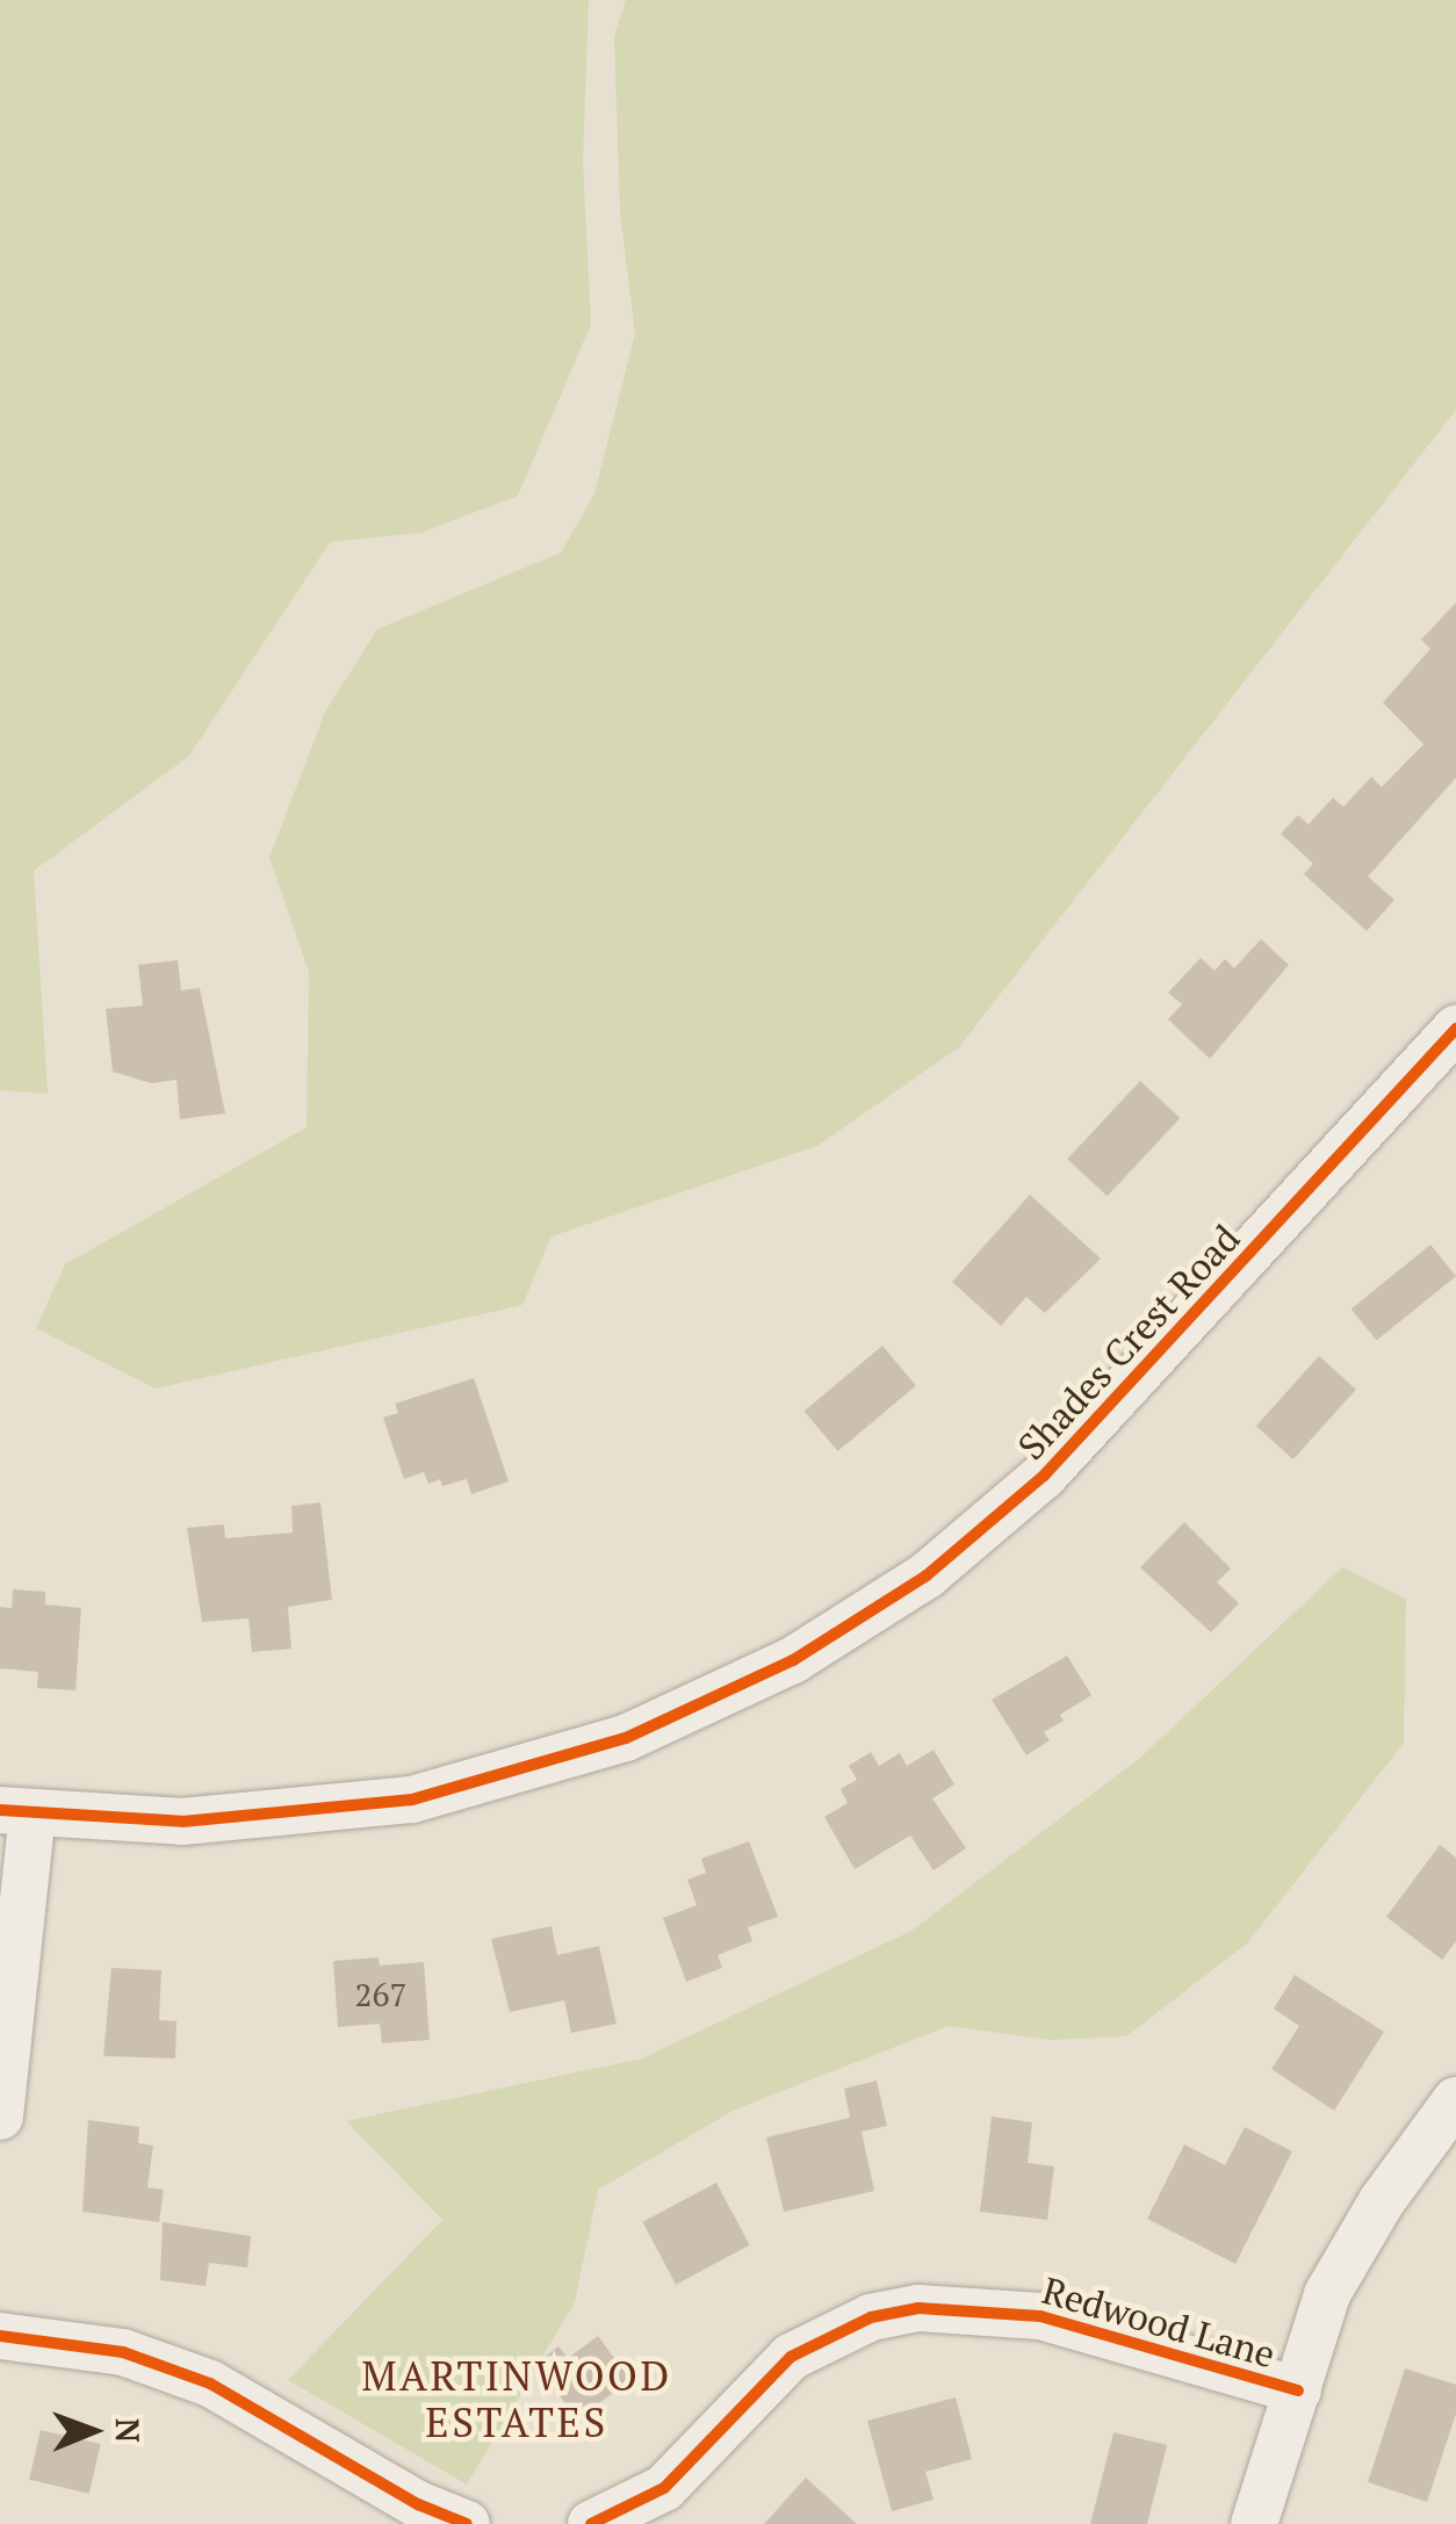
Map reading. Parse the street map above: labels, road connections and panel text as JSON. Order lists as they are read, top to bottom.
{
  "streets": {
    "street": ["Shades Crest Road", "Redwood Lane"]
  },
  "districts": ["MARTINWOOD ESTATES"],
  "house_numbers": ["267"],
  "north": "right"
}
